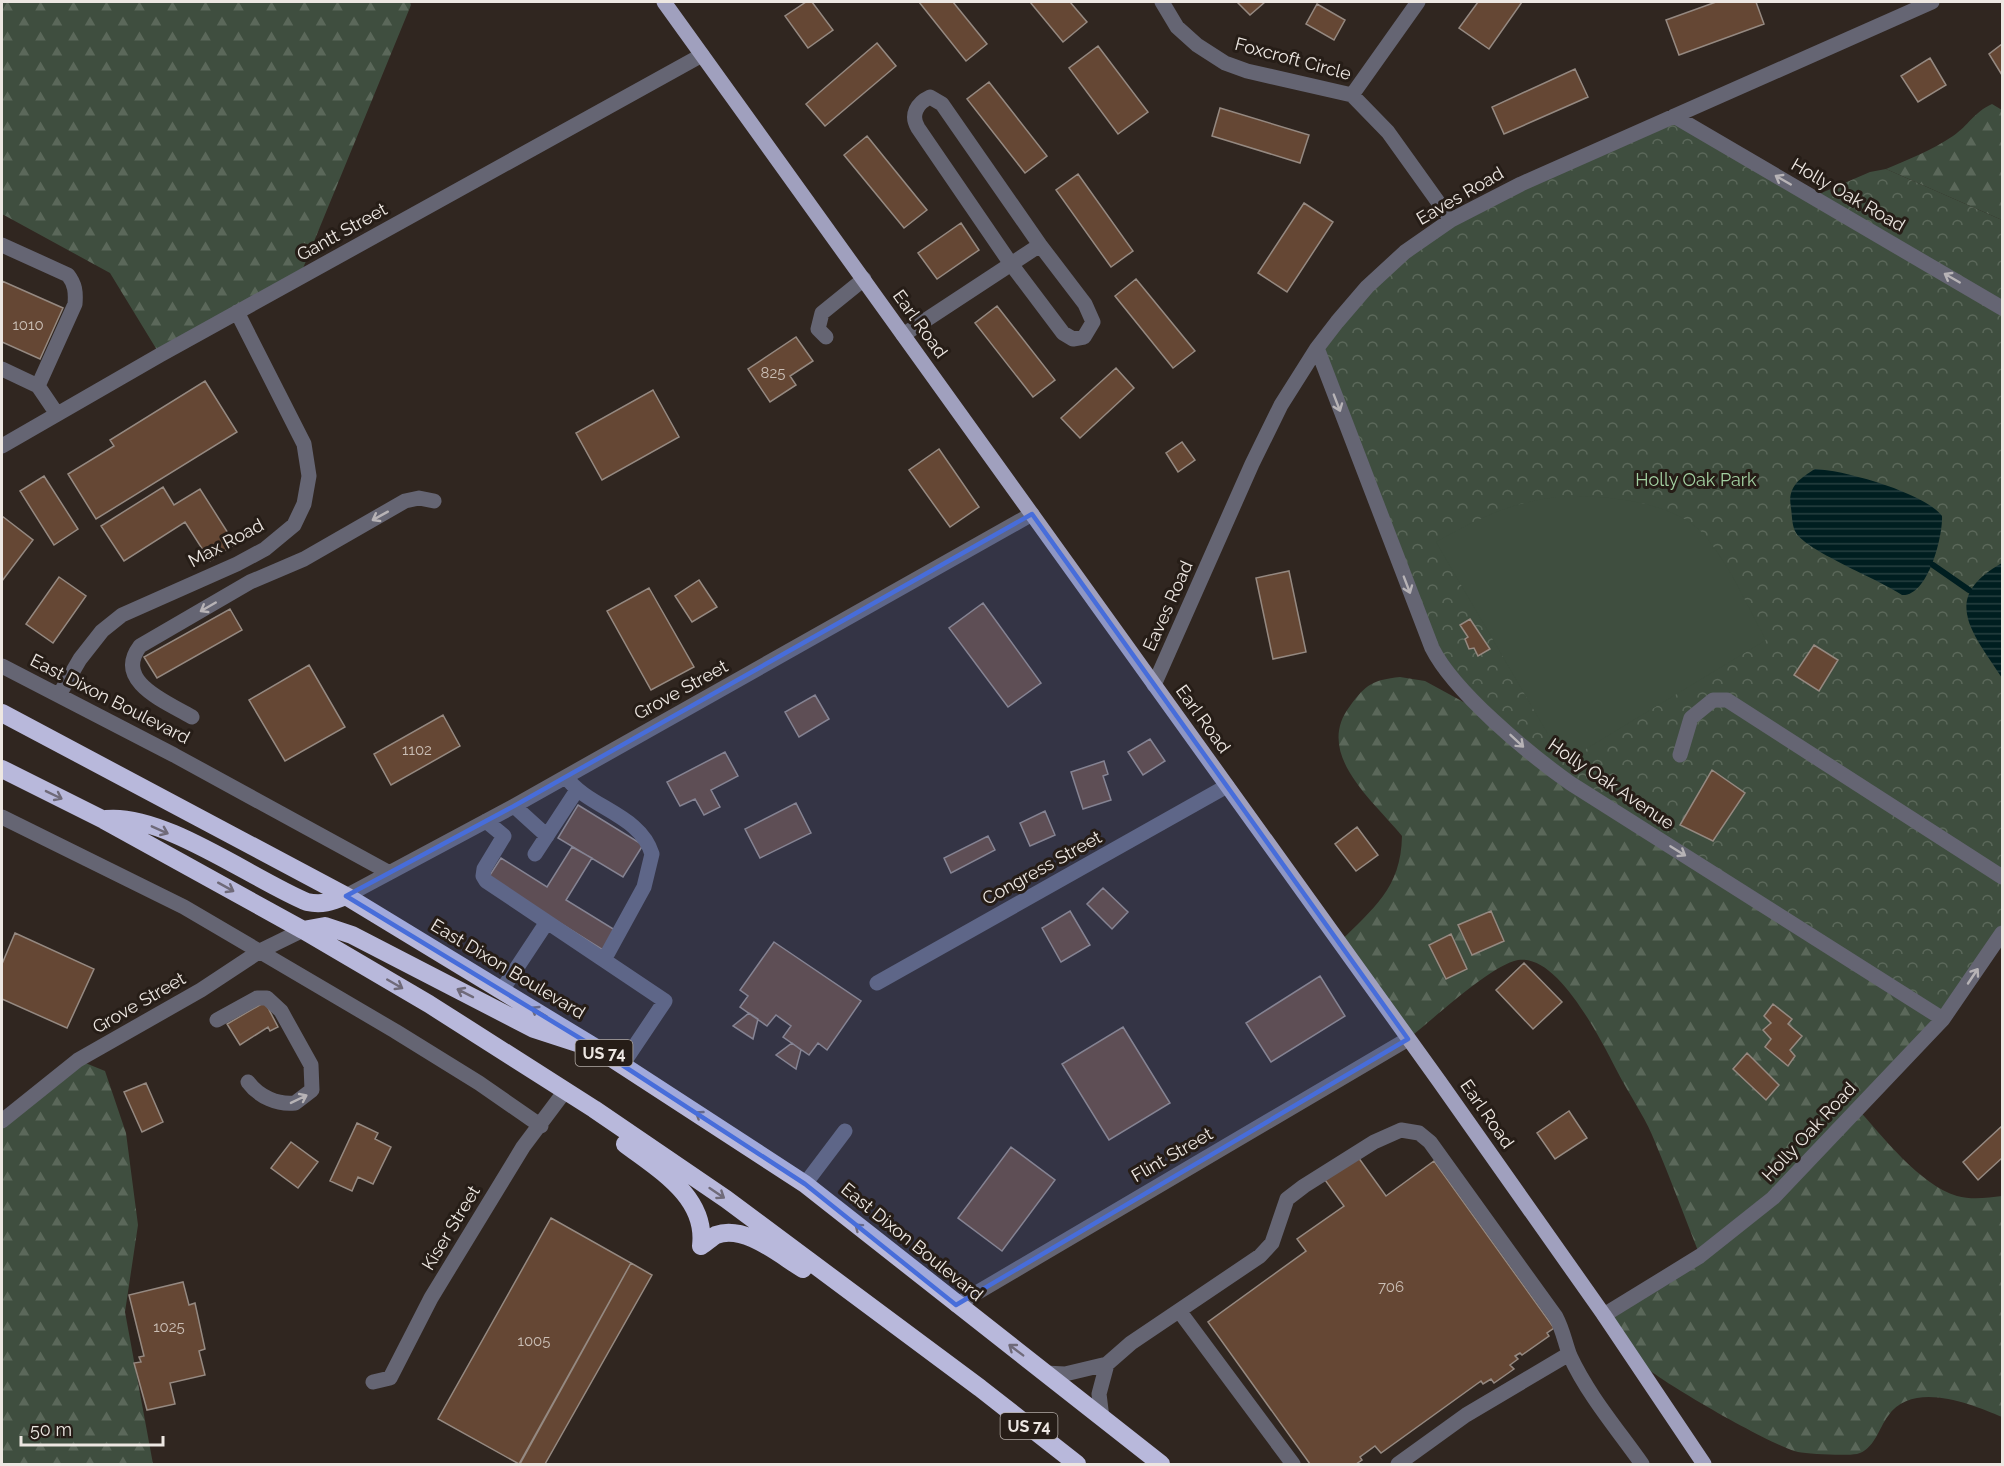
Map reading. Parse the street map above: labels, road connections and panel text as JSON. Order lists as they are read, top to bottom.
{
  "streets": {
    "highway": ["East Dixon Boulevard", "US 74"],
    "main road": ["Earl Road"],
    "street": [
      "Foxcroft Circle",
      "Holly Oak Road",
      "Eaves Road",
      "Gantt Street",
      "Max Road",
      "Grove Street",
      "Holly Oak Avenue",
      "Congress Street",
      "Flint Street",
      "Kiser Street"
    ]
  },
  "crossings": [
    ["Foxcroft Circle", "Eaves Road"],
    ["Holly Oak Road", "Eaves Road"],
    ["Holly Oak Road", "Earl Road"],
    ["Holly Oak Road", "Holly Oak Avenue"],
    ["Eaves Road", "Earl Road"],
    ["Eaves Road", "Holly Oak Avenue"],
    ["Gantt Street", "Earl Road"],
    ["Gantt Street", "Max Road"],
    ["Earl Road", "Grove Street"],
    ["Earl Road", "Congress Street"],
    ["Earl Road", "Flint Street"],
    ["Max Road", "East Dixon Boulevard"],
    ["Grove Street", "East Dixon Boulevard"],
    ["Grove Street", "US 74"],
    ["East Dixon Boulevard", "Flint Street"],
    ["US 74", "Kiser Street"]
  ],
  "one_way": ["Holly Oak Avenue"],
  "parks": ["Holly Oak Park"],
  "house_numbers": [
    "1010",
    "825",
    "1102",
    "706",
    "1025",
    "1005"
  ],
  "scale_bar": "50 m"
}
